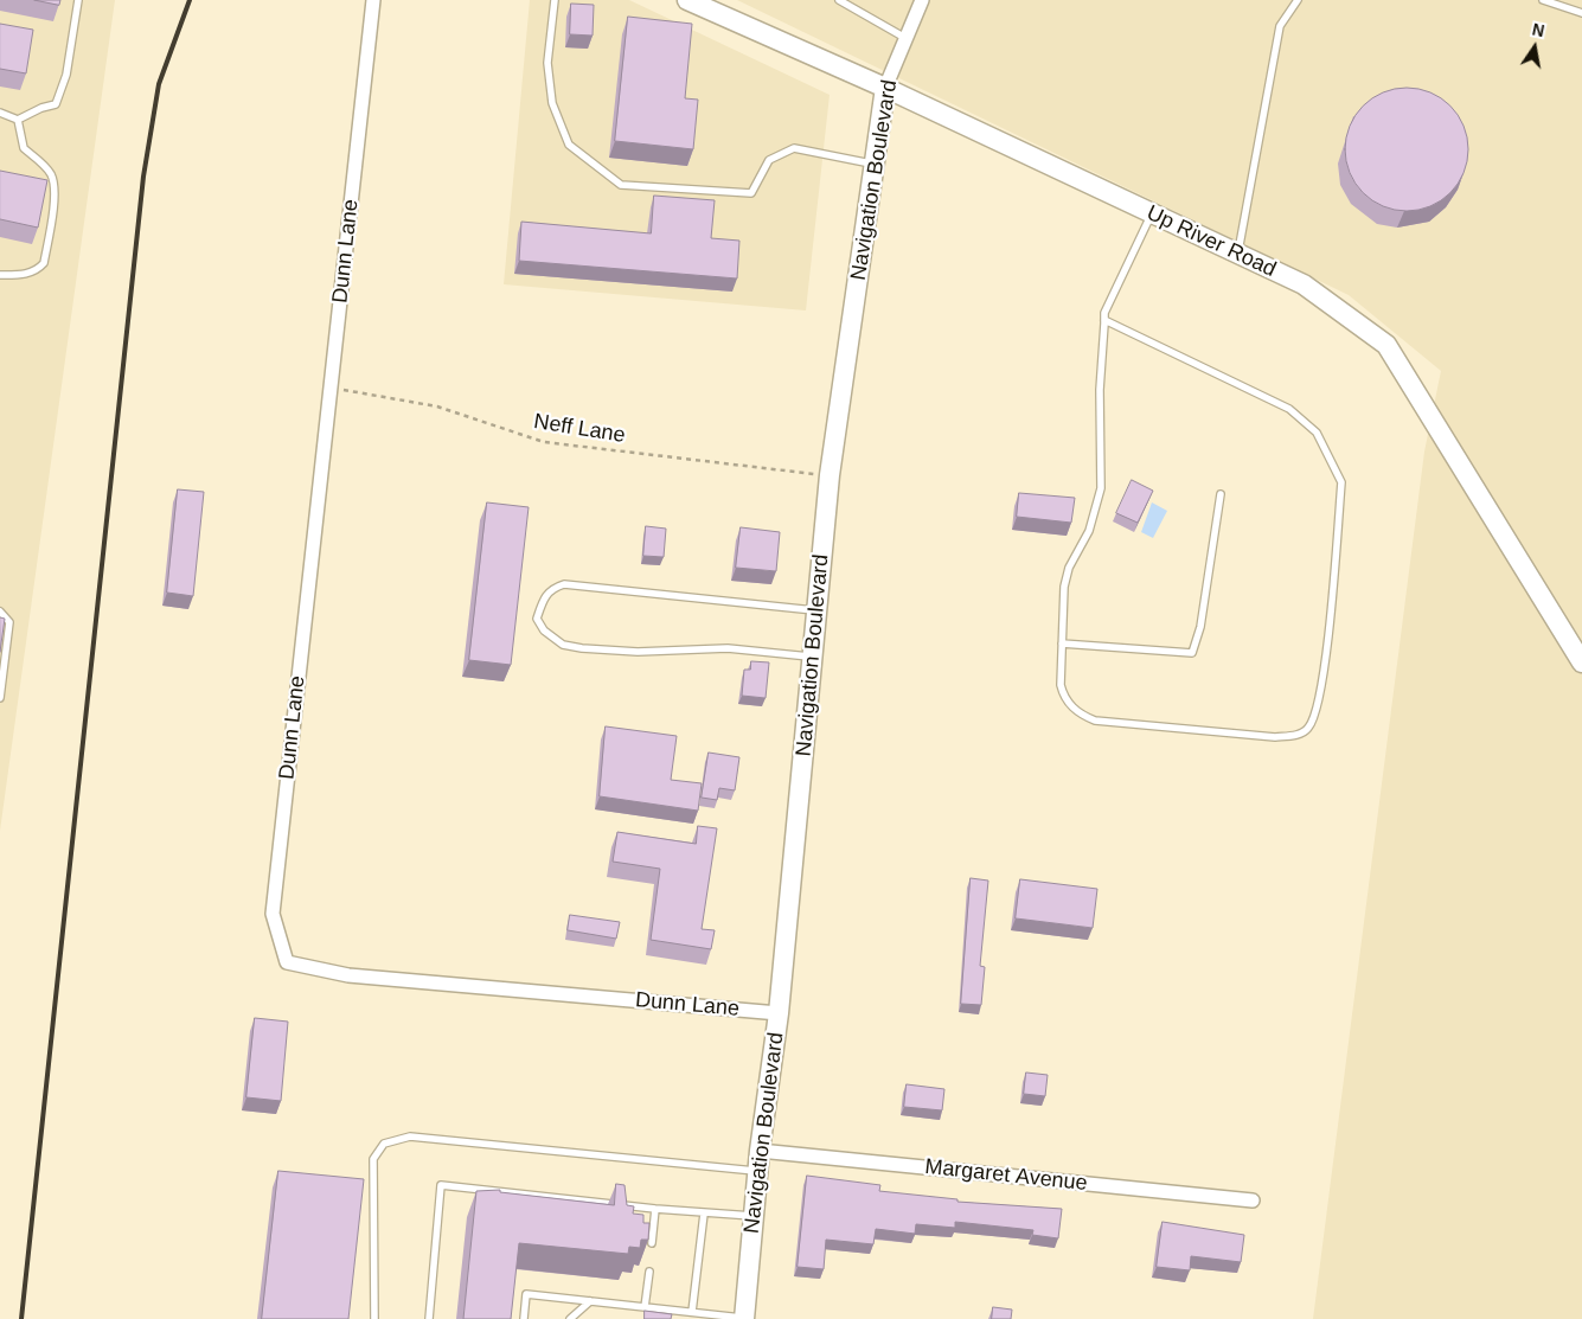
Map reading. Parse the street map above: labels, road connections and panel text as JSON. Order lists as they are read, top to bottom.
{
  "streets": {
    "street": [
      "Navigation Boulevard",
      "Up River Road",
      "Dunn Lane",
      "Margaret Avenue"
    ],
    "path": ["Neff Lane"]
  },
  "crossings": [
    ["Navigation Boulevard", "Up River Road"],
    ["Navigation Boulevard", "Dunn Lane"],
    ["Navigation Boulevard", "Neff Lane"],
    ["Navigation Boulevard", "Margaret Avenue"],
    ["Dunn Lane", "Neff Lane"]
  ],
  "north": "top"
}
